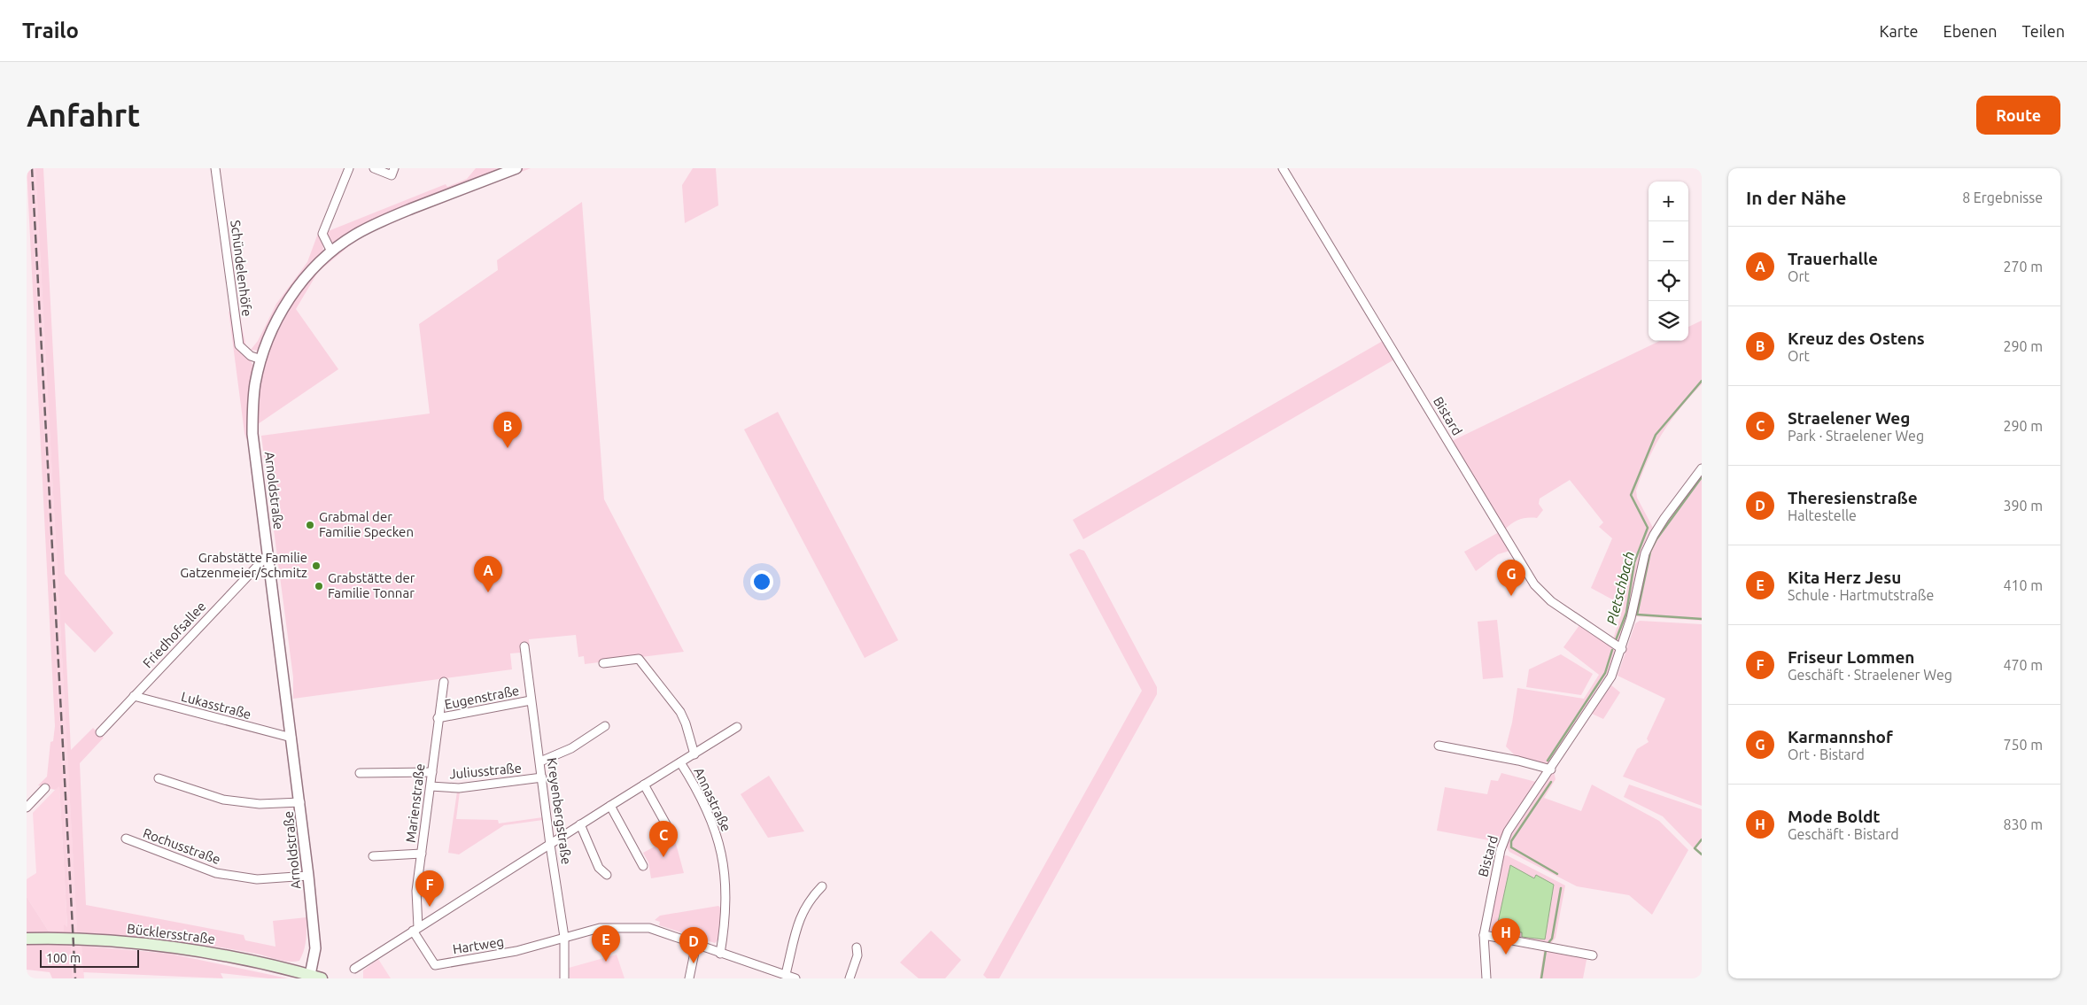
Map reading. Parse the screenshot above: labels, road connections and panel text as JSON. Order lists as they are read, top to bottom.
{
  "streets": {
    "main road": ["Bücklersstraße"],
    "street": [
      "Schündelenhöfe",
      "Bistard",
      "Arnoldstraße",
      "Friedhofsallee",
      "Eugenstraße",
      "Lukasstraße",
      "Juliusstraße",
      "Annastraße",
      "Marienstraße",
      "Kreyenbergstraße",
      "Rochusstraße",
      "Hartweg"
    ]
  },
  "crossings": [
    ["Schündelenhöfe", "Arnoldstraße"],
    ["Arnoldstraße", "Friedhofsallee"],
    ["Arnoldstraße", "Lukasstraße"],
    ["Arnoldstraße", "Rochusstraße"],
    ["Arnoldstraße", "Bücklersstraße"],
    ["Friedhofsallee", "Lukasstraße"],
    ["Eugenstraße", "Marienstraße"],
    ["Eugenstraße", "Kreyenbergstraße"],
    ["Juliusstraße", "Marienstraße"],
    ["Juliusstraße", "Kreyenbergstraße"],
    ["Marienstraße", "Hartweg"],
    ["Kreyenbergstraße", "Hartweg"]
  ],
  "water": ["Pletschbach"],
  "places": ["Grabmal der Familie Specken", "Grabstätte Familie Gatzenmeier/Schmitz", "Grabstätte der Familie Tonnar"],
  "scale_bar": "100 m",
  "page": {
    "header": "Trailo",
    "nav": ["Karte", "Ebenen", "Teilen"],
    "buttons": "Route",
    "title": "Anfahrt",
    "heading": ["In der Nähe", "8 Ergebnisse"],
    "map_buttons": ["+", "−"],
    "list": [
      {
        "mark": "A",
        "name": "Trauerhalle",
        "note": "Ort",
        "value": "270 m"
      },
      {
        "mark": "B",
        "name": "Kreuz des Ostens",
        "note": "Ort",
        "value": "290 m"
      },
      {
        "mark": "C",
        "name": "Straelener Weg",
        "note": "Park · Straelener Weg",
        "value": "290 m"
      },
      {
        "mark": "D",
        "name": "Theresienstraße",
        "note": "Haltestelle",
        "value": "390 m"
      },
      {
        "mark": "E",
        "name": "Kita Herz Jesu",
        "note": "Schule · Hartmutstraße",
        "value": "410 m"
      },
      {
        "mark": "F",
        "name": "Friseur Lommen",
        "note": "Geschäft · Straelener Weg",
        "value": "470 m"
      },
      {
        "mark": "G",
        "name": "Karmannshof",
        "note": "Ort · Bistard",
        "value": "750 m"
      },
      {
        "mark": "H",
        "name": "Mode Boldt",
        "note": "Geschäft · Bistard",
        "value": "830 m"
      }
    ],
    "pins": [
      "B",
      "A",
      "G",
      "C",
      "F",
      "H",
      "E",
      "D"
    ],
    "scale": "100 m"
  }
}
